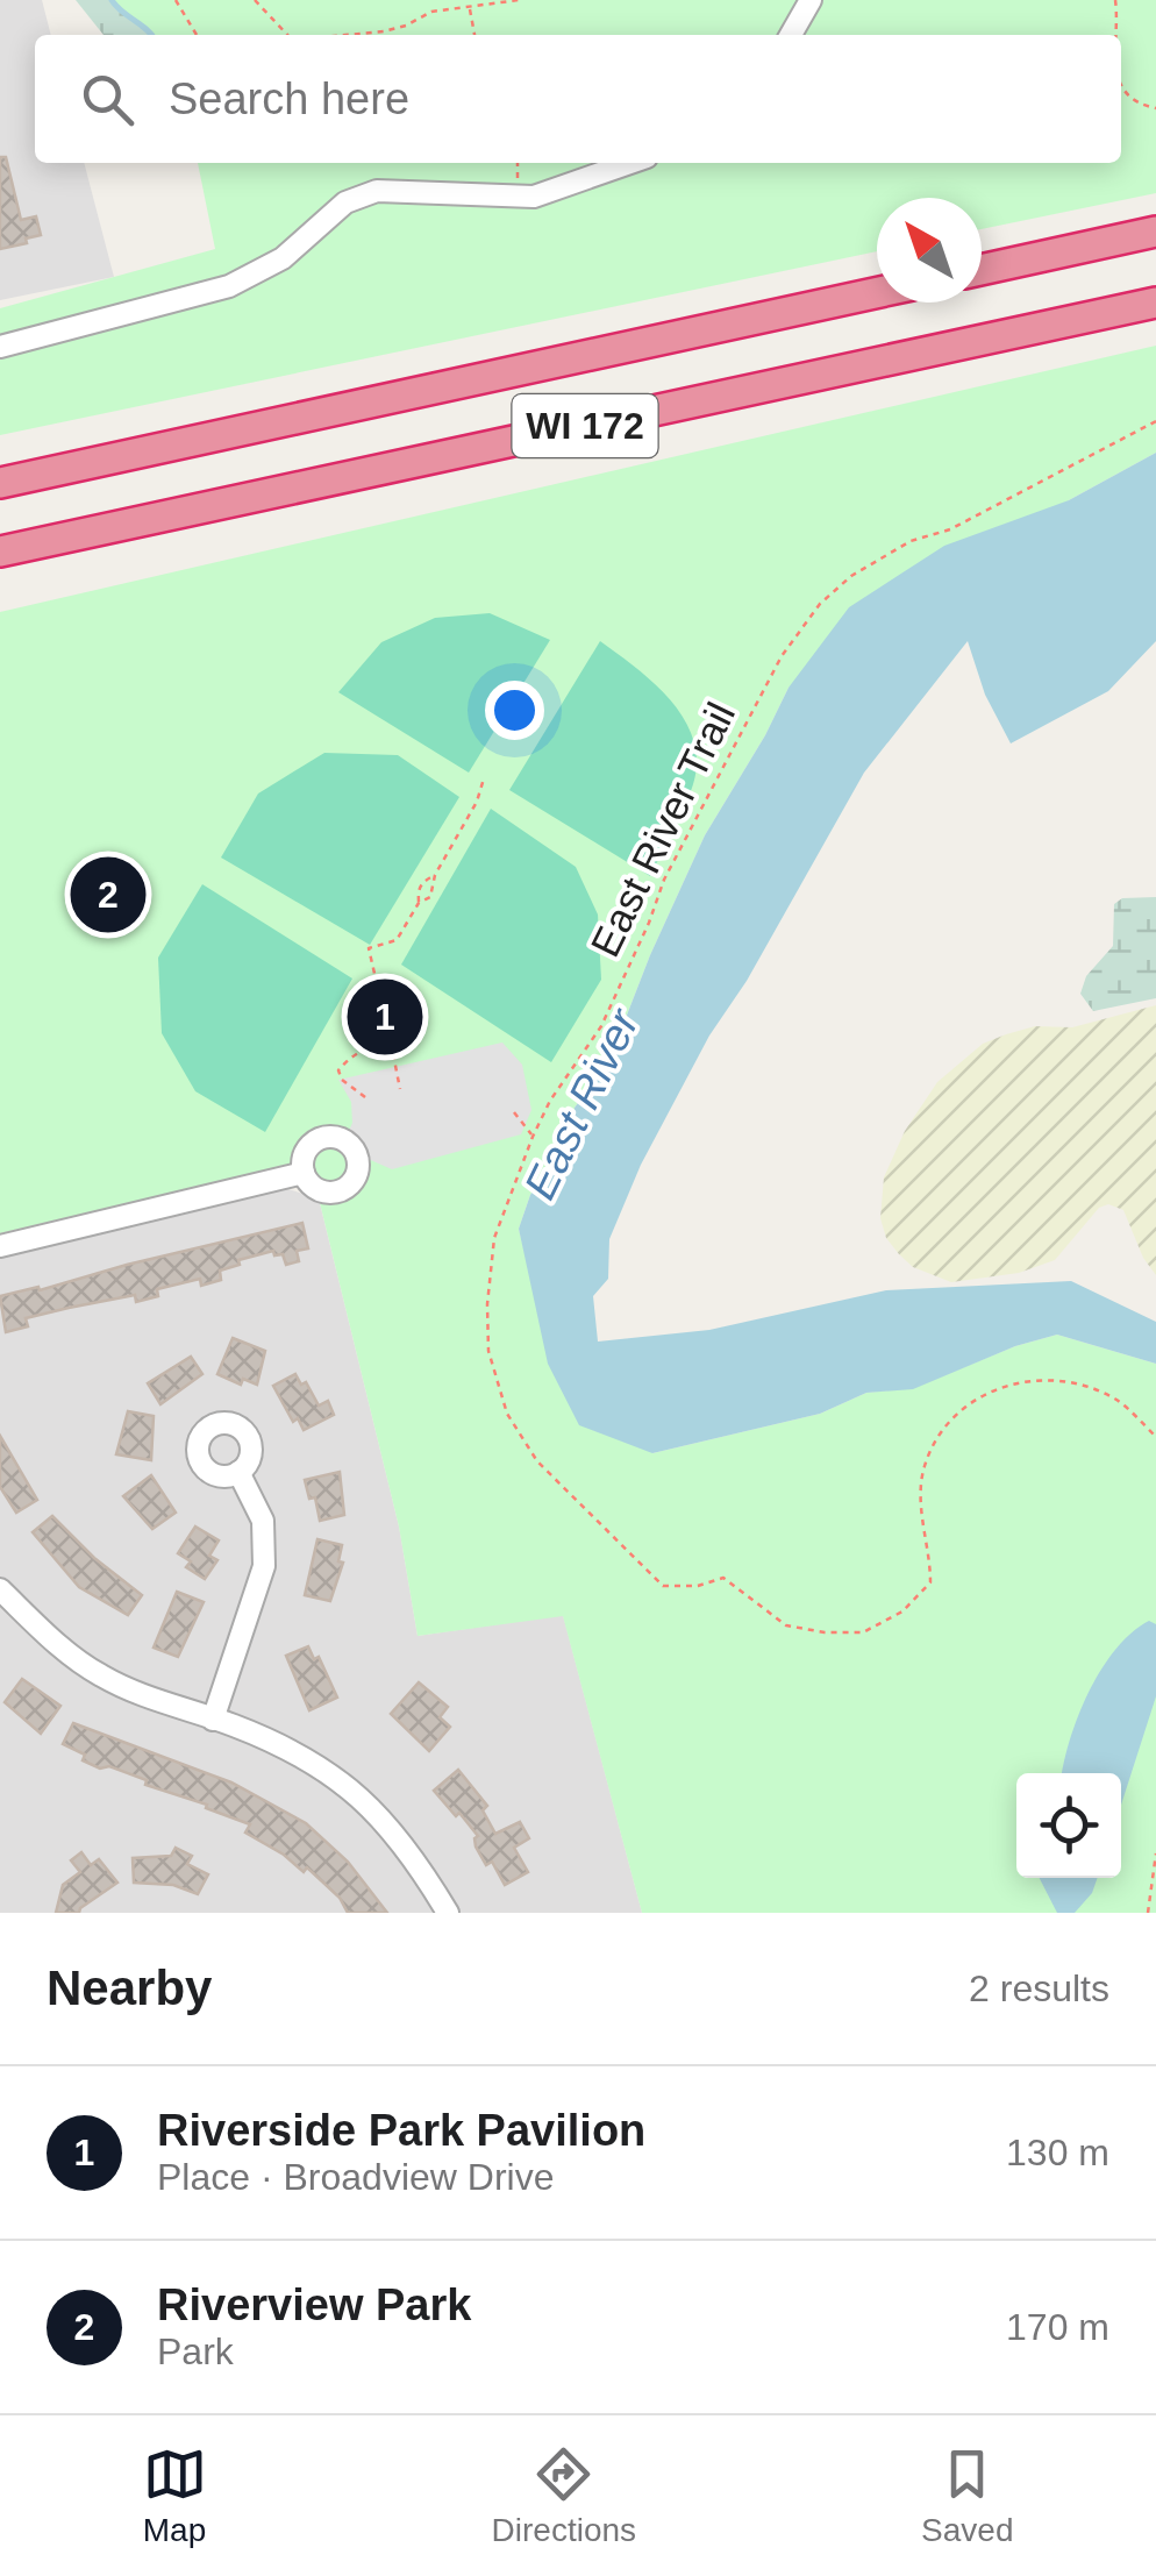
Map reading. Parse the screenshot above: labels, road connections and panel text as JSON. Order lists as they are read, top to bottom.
{
  "streets": {
    "highway": ["WI 172"],
    "path": ["East River Trail"]
  },
  "water": ["East River"],
  "north": "top left",
  "page": {
    "search": "Search here",
    "pins": ["2", "1"],
    "heading": ["Nearby", "2 results"],
    "list": [
      {
        "mark": "1",
        "name": "Riverside Park Pavilion",
        "note": "Place · Broadview Drive",
        "value": "130 m"
      },
      {
        "mark": "2",
        "name": "Riverview Park",
        "note": "Park",
        "value": "170 m"
      }
    ],
    "nav": ["Map", "Directions", "Saved"]
  }
}
